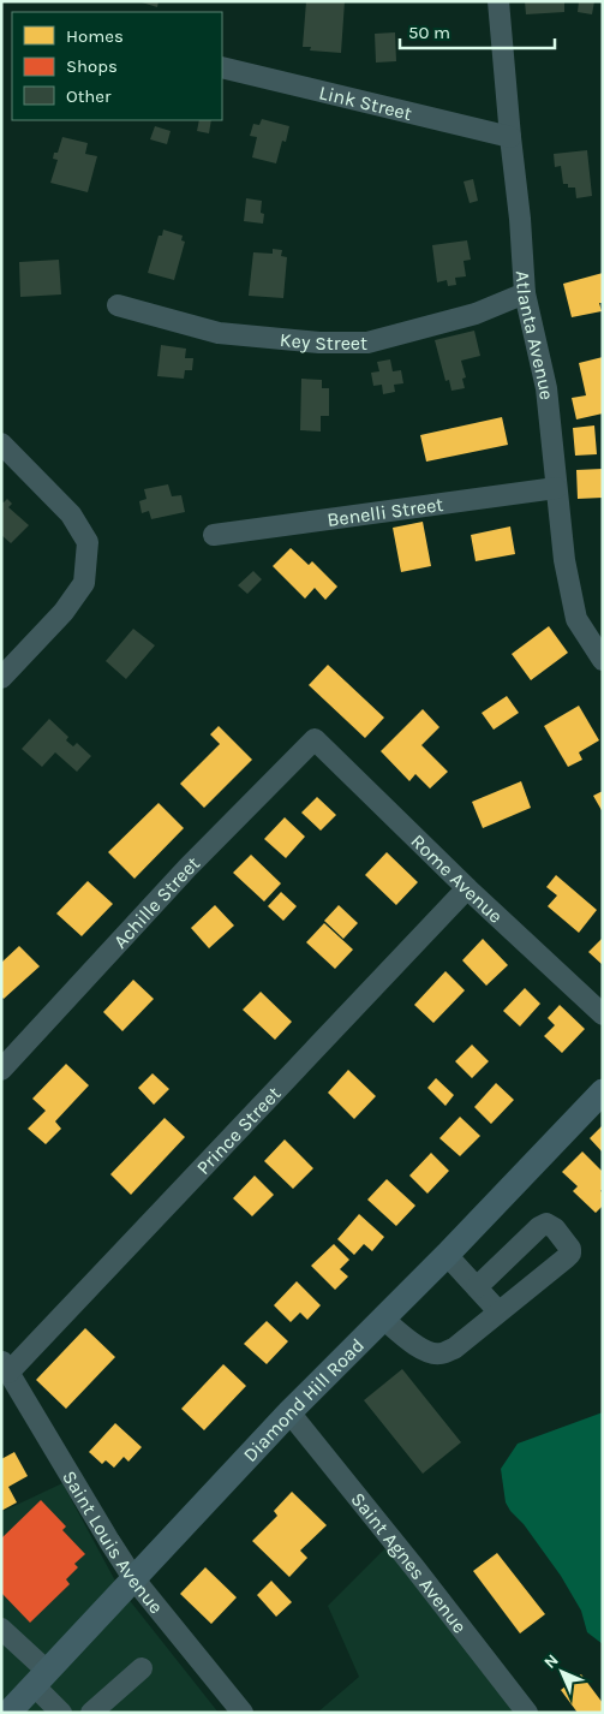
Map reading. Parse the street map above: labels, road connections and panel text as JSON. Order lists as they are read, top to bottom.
{
  "streets": {
    "main road": ["Diamond Hill Road"],
    "street": [
      "Link Street",
      "Atlanta Avenue",
      "Key Street",
      "Benelli Street",
      "Rome Avenue",
      "Achille Street",
      "Prince Street",
      "Saint Louis Avenue",
      "Saint Agnes Avenue"
    ]
  },
  "crossings": [
    ["Link Street", "Atlanta Avenue"],
    ["Atlanta Avenue", "Key Street"],
    ["Atlanta Avenue", "Benelli Street"],
    ["Rome Avenue", "Achille Street"],
    ["Rome Avenue", "Prince Street"],
    ["Prince Street", "Saint Louis Avenue"],
    ["Diamond Hill Road", "Saint Louis Avenue"],
    ["Diamond Hill Road", "Saint Agnes Avenue"]
  ],
  "legend": ["Homes", "Shops", "Other"],
  "scale_bar": "50 m",
  "north": "top left"
}
